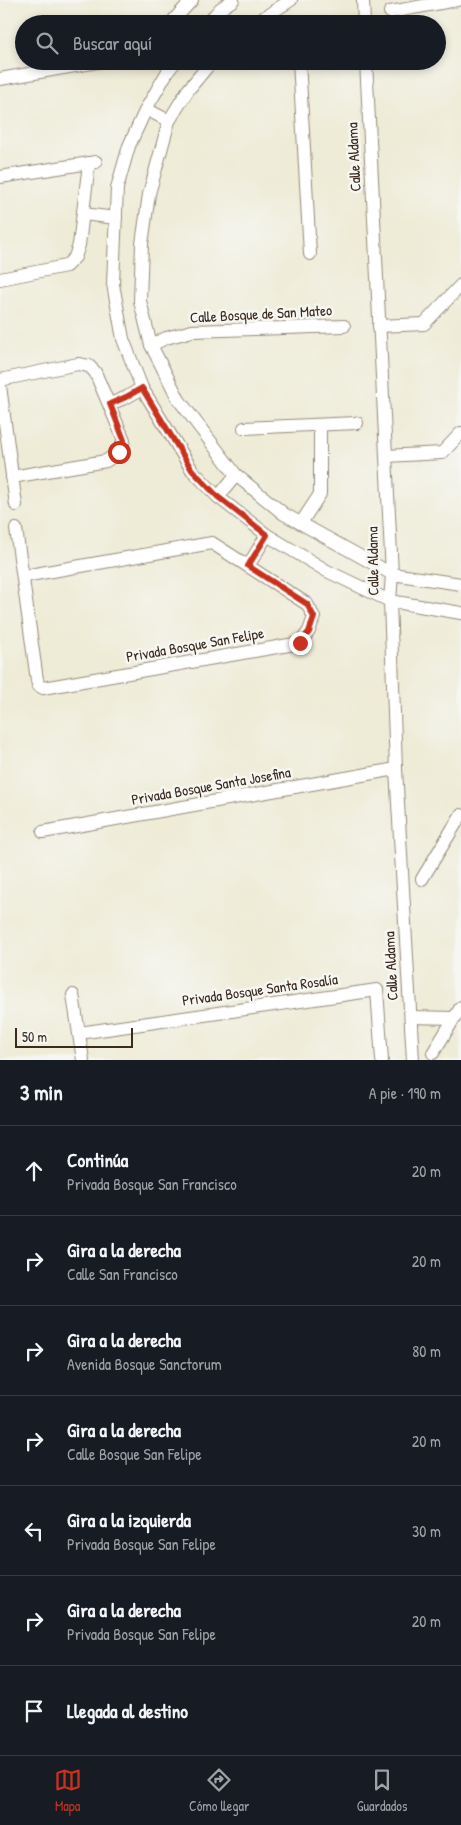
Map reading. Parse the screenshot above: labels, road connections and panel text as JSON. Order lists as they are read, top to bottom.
{
  "streets": {
    "street": [
      "Calle Aldama",
      "Calle Bosque de San Mateo",
      "Privada Bosque San Felipe",
      "Privada Bosque Santa Josefina",
      "Privada Bosque Santa Rosalía"
    ]
  },
  "crossings": [
    ["Calle Aldama", "Privada Bosque Santa Josefina"]
  ],
  "scale_bar": "50 m",
  "page": {
    "search": "Buscar aquí",
    "scale": "50 m",
    "heading": ["3 min", "A pie · 190 m"],
    "list": [
      ["Continúa", "Privada Bosque San Francisco", "20 m"],
      ["Gira a la derecha", "Calle San Francisco", "20 m"],
      ["Gira a la derecha", "Avenida Bosque Sanctorum", "80 m"],
      ["Gira a la derecha", "Calle Bosque San Felipe", "20 m"],
      ["Gira a la izquierda", "Privada Bosque San Felipe", "30 m"],
      ["Gira a la derecha", "Privada Bosque San Felipe", "20 m"],
      "Llegada al destino"
    ],
    "nav": ["Mapa", "Cómo llegar", "Guardados"]
  }
}
